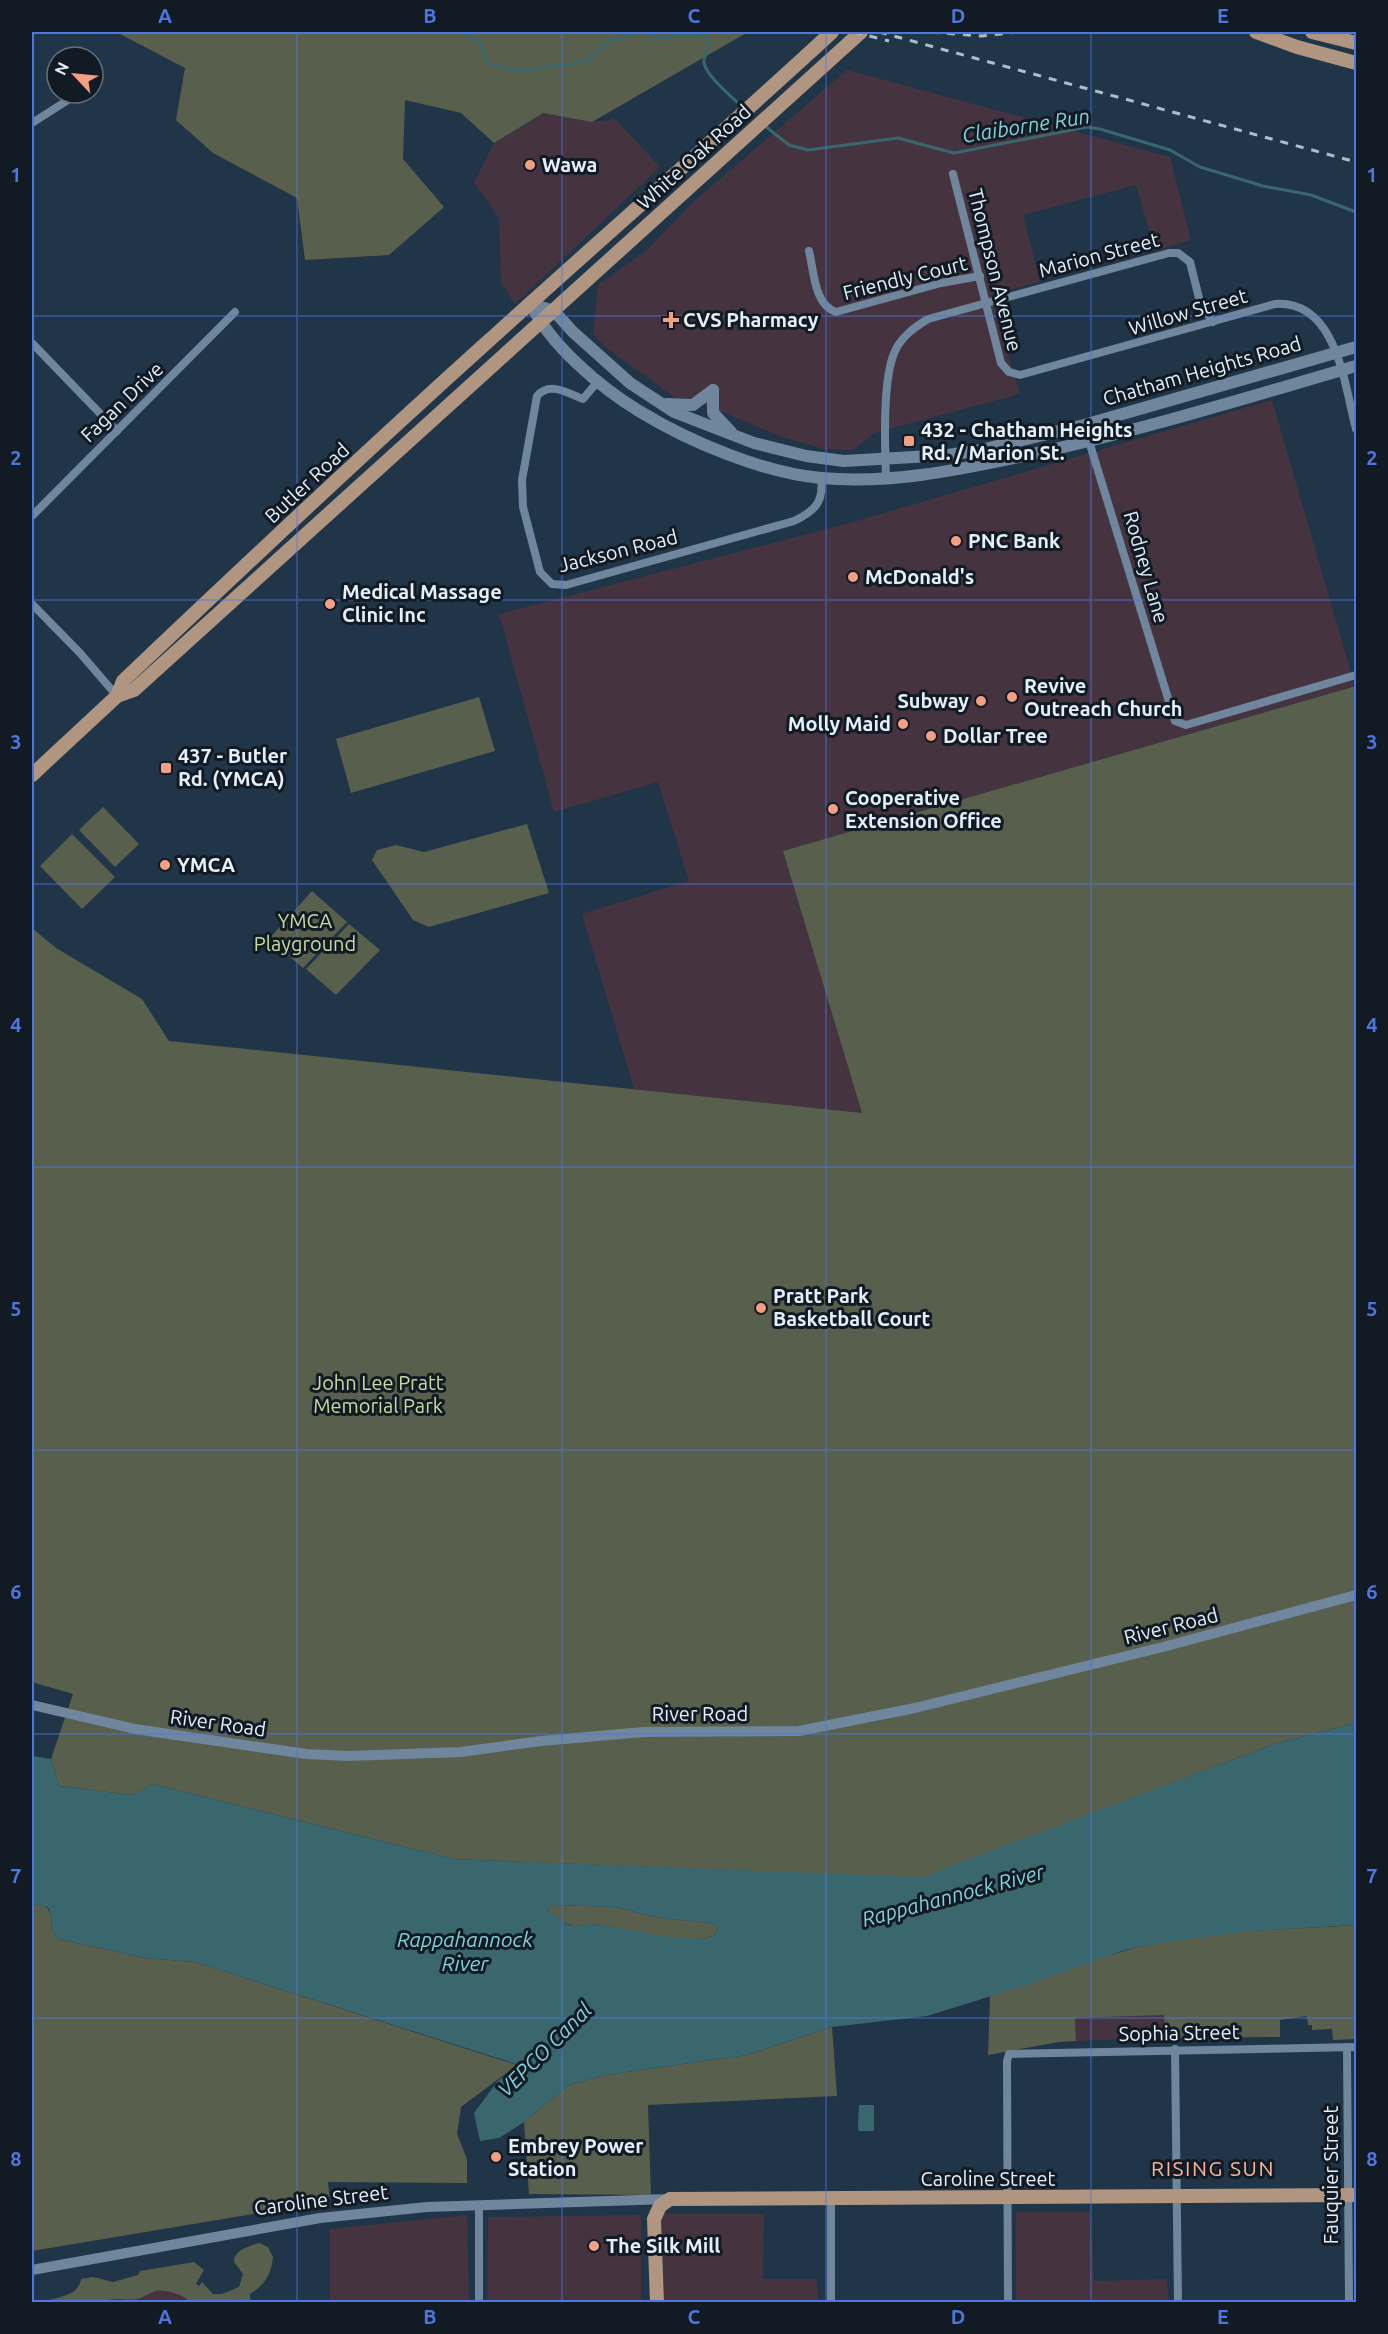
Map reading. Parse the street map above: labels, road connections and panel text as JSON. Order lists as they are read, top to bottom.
{
  "streets": {
    "main road": [
      "White Oak Road",
      "Chatham Heights Road",
      "Butler Road",
      "Caroline Street"
    ],
    "street": [
      "Marion Street",
      "Thompson Avenue",
      "Friendly Court",
      "Willow Street",
      "Fagan Drive",
      "Jackson Road",
      "Rodney Lane",
      "River Road",
      "Sophia Street",
      "Fauquier Street"
    ]
  },
  "crossings": [
    ["White Oak Road", "Chatham Heights Road"],
    ["White Oak Road", "Butler Road"],
    ["Marion Street", "Thompson Avenue"],
    ["Marion Street", "Willow Street"],
    ["Thompson Avenue", "Friendly Court"],
    ["Thompson Avenue", "Willow Street"],
    ["Willow Street", "Chatham Heights Road"],
    ["Chatham Heights Road", "Butler Road"],
    ["Chatham Heights Road", "Jackson Road"],
    ["Chatham Heights Road", "Rodney Lane"],
    ["Sophia Street", "Fauquier Street"],
    ["Sophia Street", "Caroline Street"],
    ["Fauquier Street", "Caroline Street"]
  ],
  "districts": ["RISING SUN"],
  "water": ["Claiborne Run", "Rappahannock River", "VEPCO Canal"],
  "parks": ["YMCA Playground", "John Lee Pratt Memorial Park"],
  "places": {
    "other": [
      "Wawa",
      "PNC Bank",
      "McDonald's",
      "Medical Massage Clinic Inc",
      "Revive Outreach Church",
      "Subway",
      "Molly Maid",
      "Dollar Tree",
      "Cooperative Extension Office",
      "YMCA",
      "Pratt Park Basketball Court",
      "Embrey Power Station",
      "The Silk Mill"
    ],
    "health": ["CVS Pharmacy"],
    "transit": ["432 - Chatham Heights Rd. / Marion St.", "437 - Butler Rd. (YMCA)"]
  },
  "north": "top left",
  "grid": {
    "columns": [
      "A",
      "B",
      "C",
      "D",
      "E"
    ],
    "rows": [
      "1",
      "2",
      "3",
      "4",
      "5",
      "6",
      "7",
      "8"
    ]
  }
}
